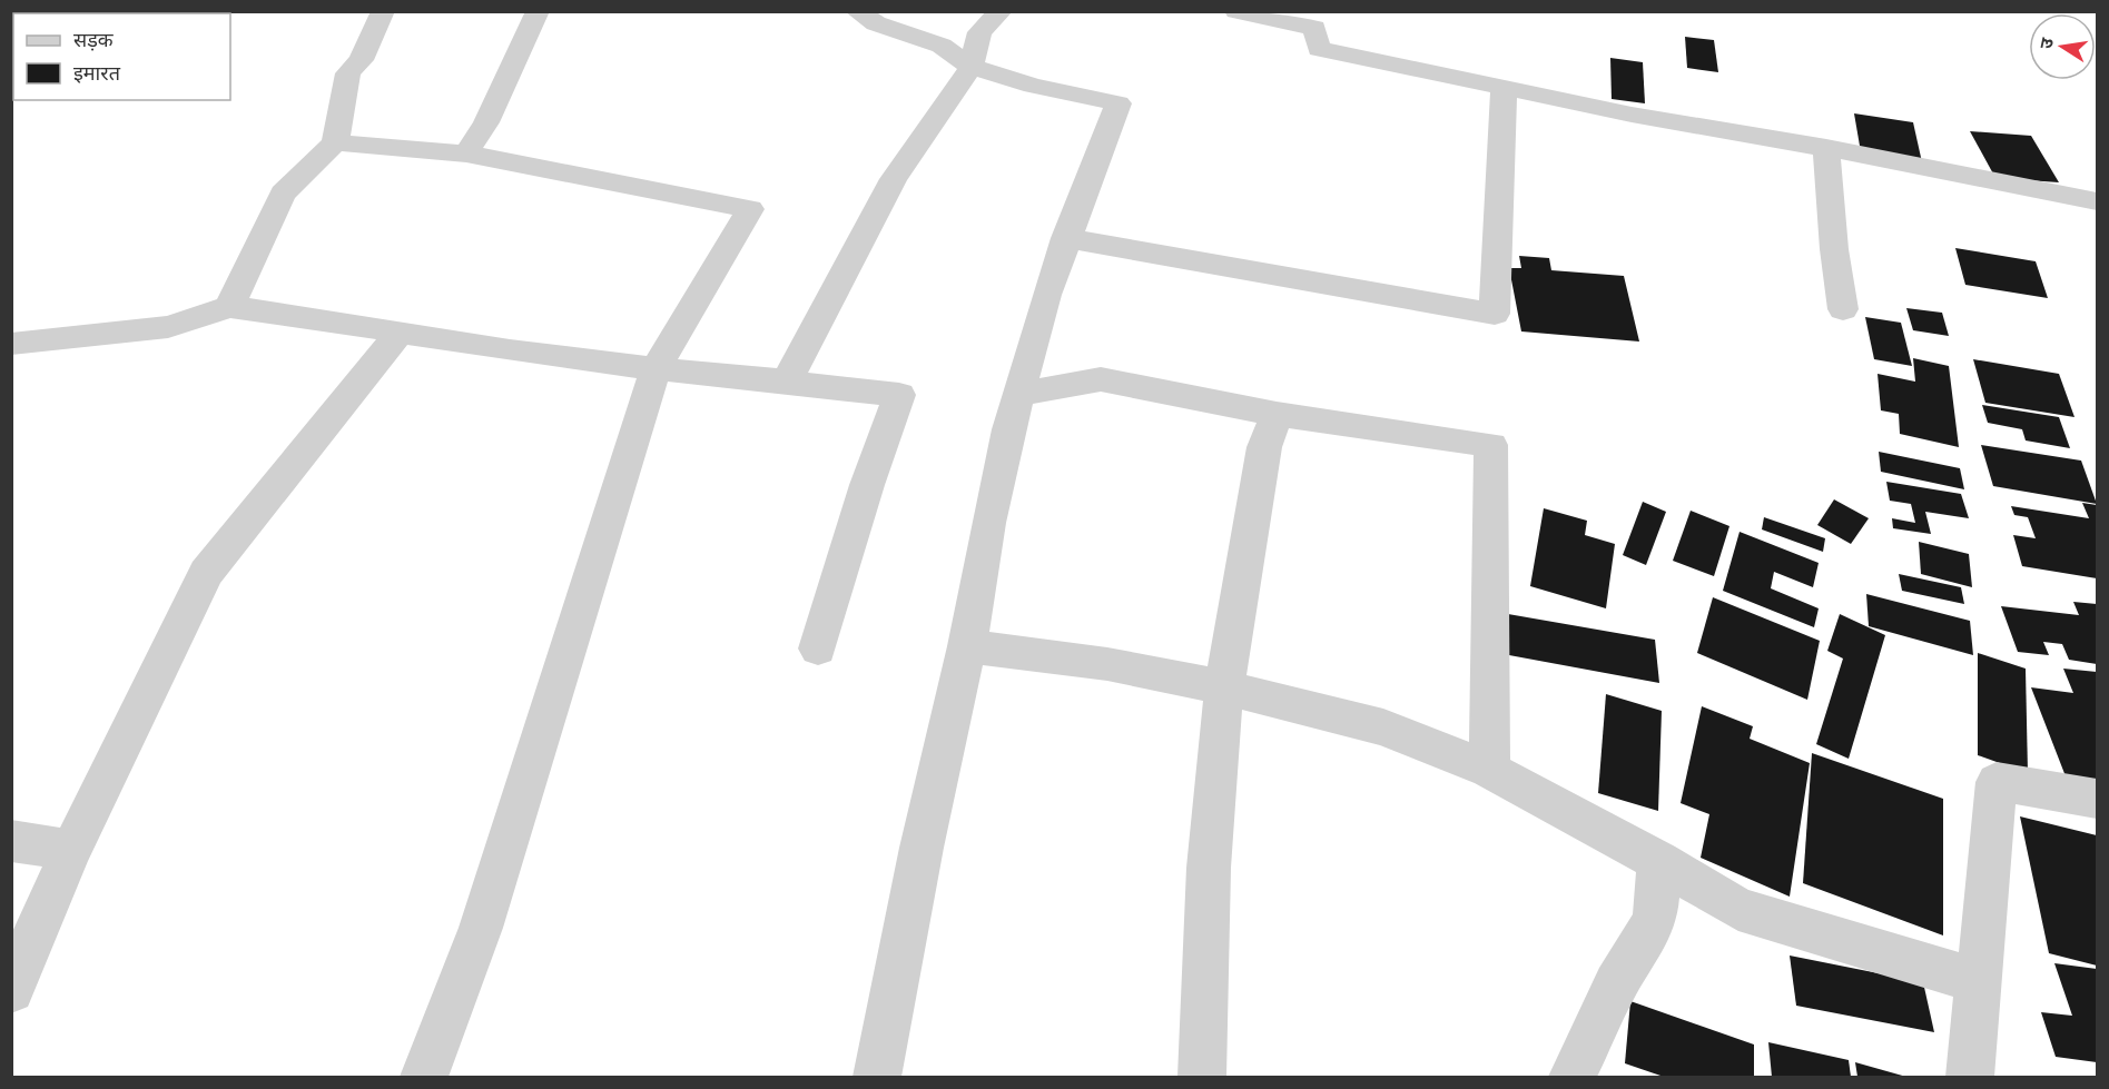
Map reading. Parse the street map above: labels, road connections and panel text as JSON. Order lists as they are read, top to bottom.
{
  "legend": ["सड़क", "इमारत"],
  "north": "left"
}
